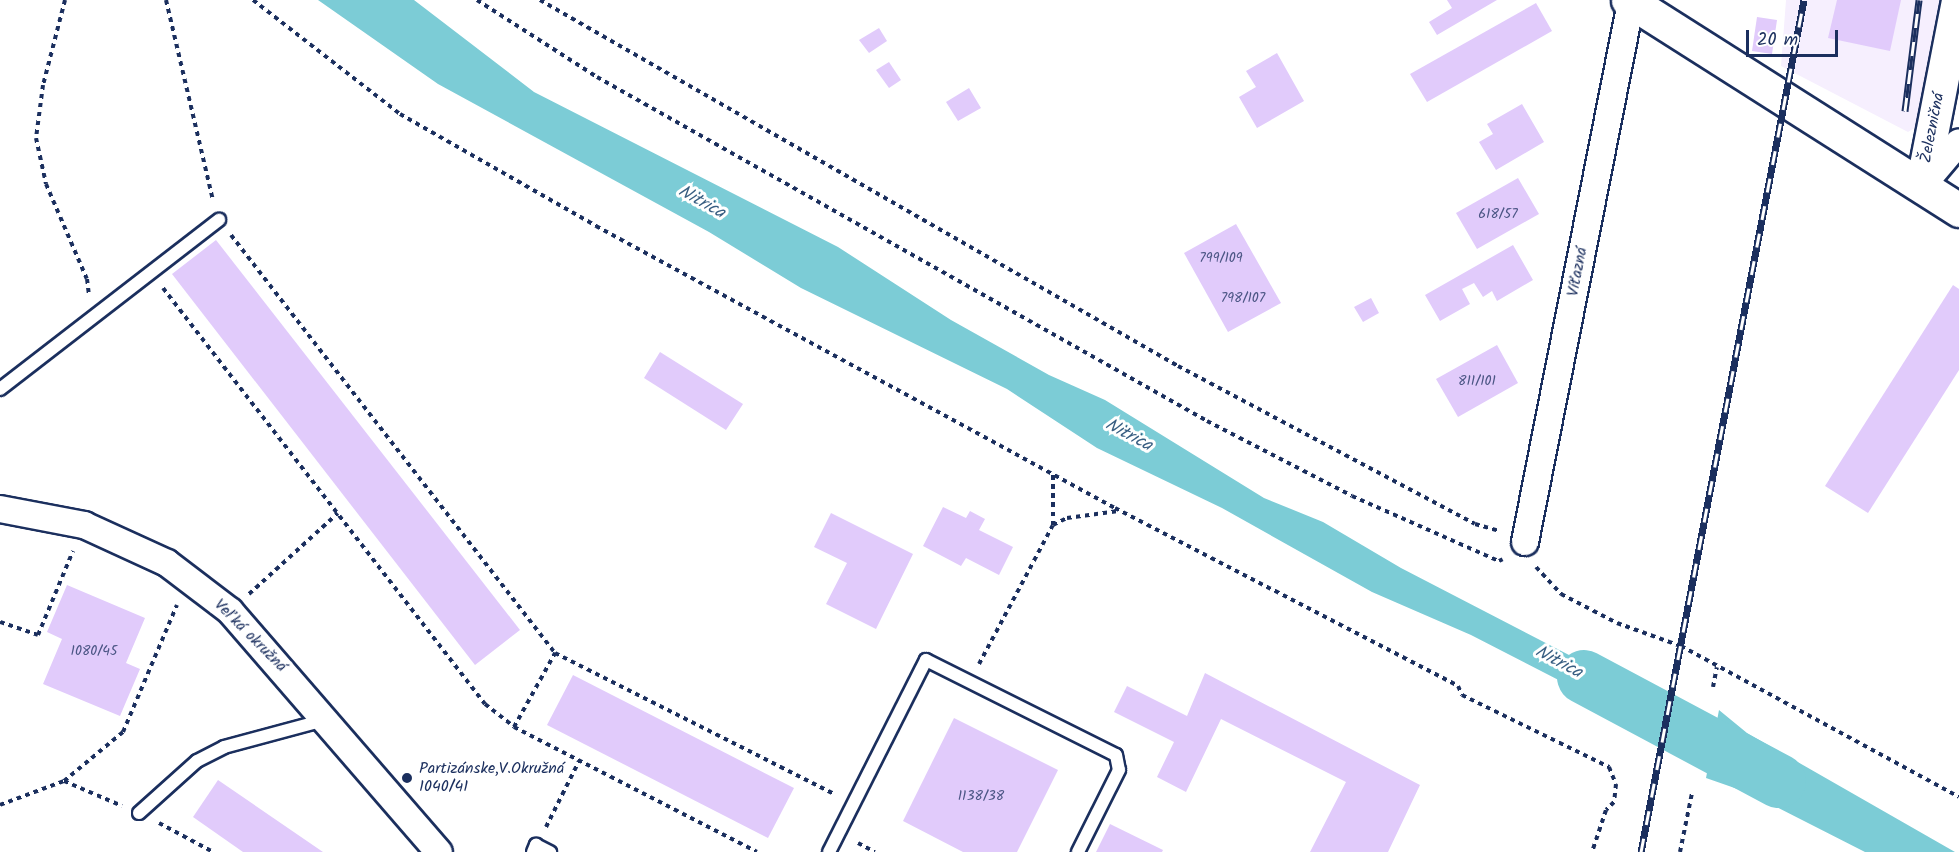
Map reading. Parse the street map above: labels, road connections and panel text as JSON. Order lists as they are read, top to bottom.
{
  "streets": {
    "main road": ["Víťazná"],
    "street": ["Železničná", "Veľká okružná"]
  },
  "crossings": [
    ["Železničná", "Víťazná"]
  ],
  "water": ["Nitrica"],
  "places": ["Partizánske,V.Okružná 1040/41"],
  "house_numbers": [
    "618/57",
    "799/109",
    "798/107",
    "811/101",
    "1080/45",
    "1138/38"
  ],
  "scale_bar": "20 m"
}
